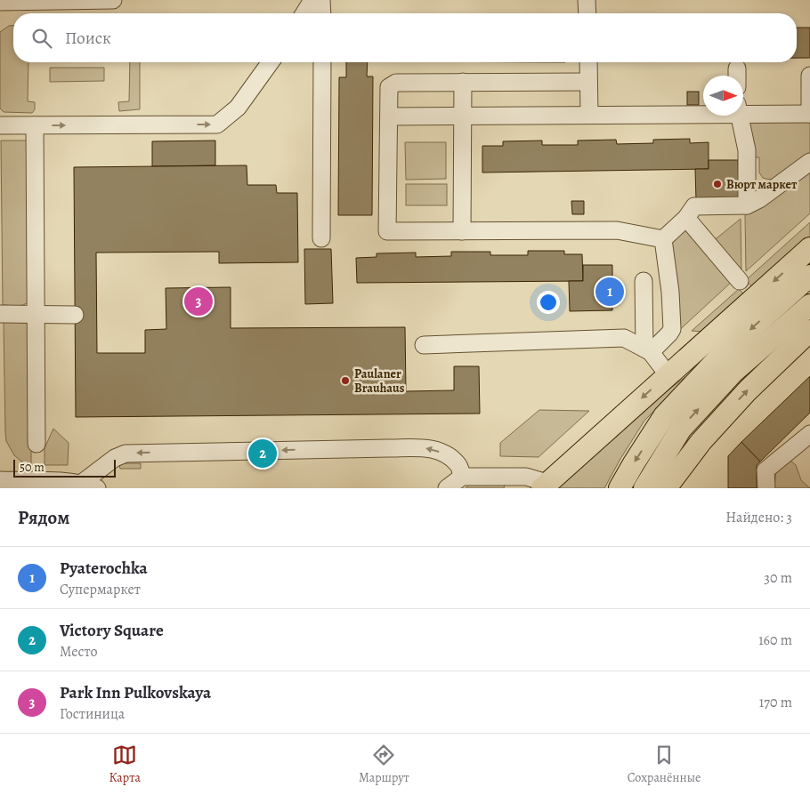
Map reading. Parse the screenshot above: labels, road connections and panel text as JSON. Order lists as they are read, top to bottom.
{
  "places": ["Вюрт маркет", "Paulaner Brauhaus"],
  "scale_bar": "50 m",
  "north": "right",
  "page": {
    "search": "Поиск",
    "pins": ["1", "3", "2"],
    "scale": "50 m",
    "heading": ["Рядом", "Найдено: 3"],
    "list": [
      {
        "mark": "1",
        "name": "Pyaterochka",
        "note": "Супермаркет",
        "value": "30 m"
      },
      {
        "mark": "2",
        "name": "Victory Square",
        "note": "Место",
        "value": "160 m"
      },
      {
        "mark": "3",
        "name": "Park Inn Pulkovskaya",
        "note": "Гостиница",
        "value": "170 m"
      }
    ],
    "nav": ["Карта", "Маршрут", "Сохранённые"]
  }
}
